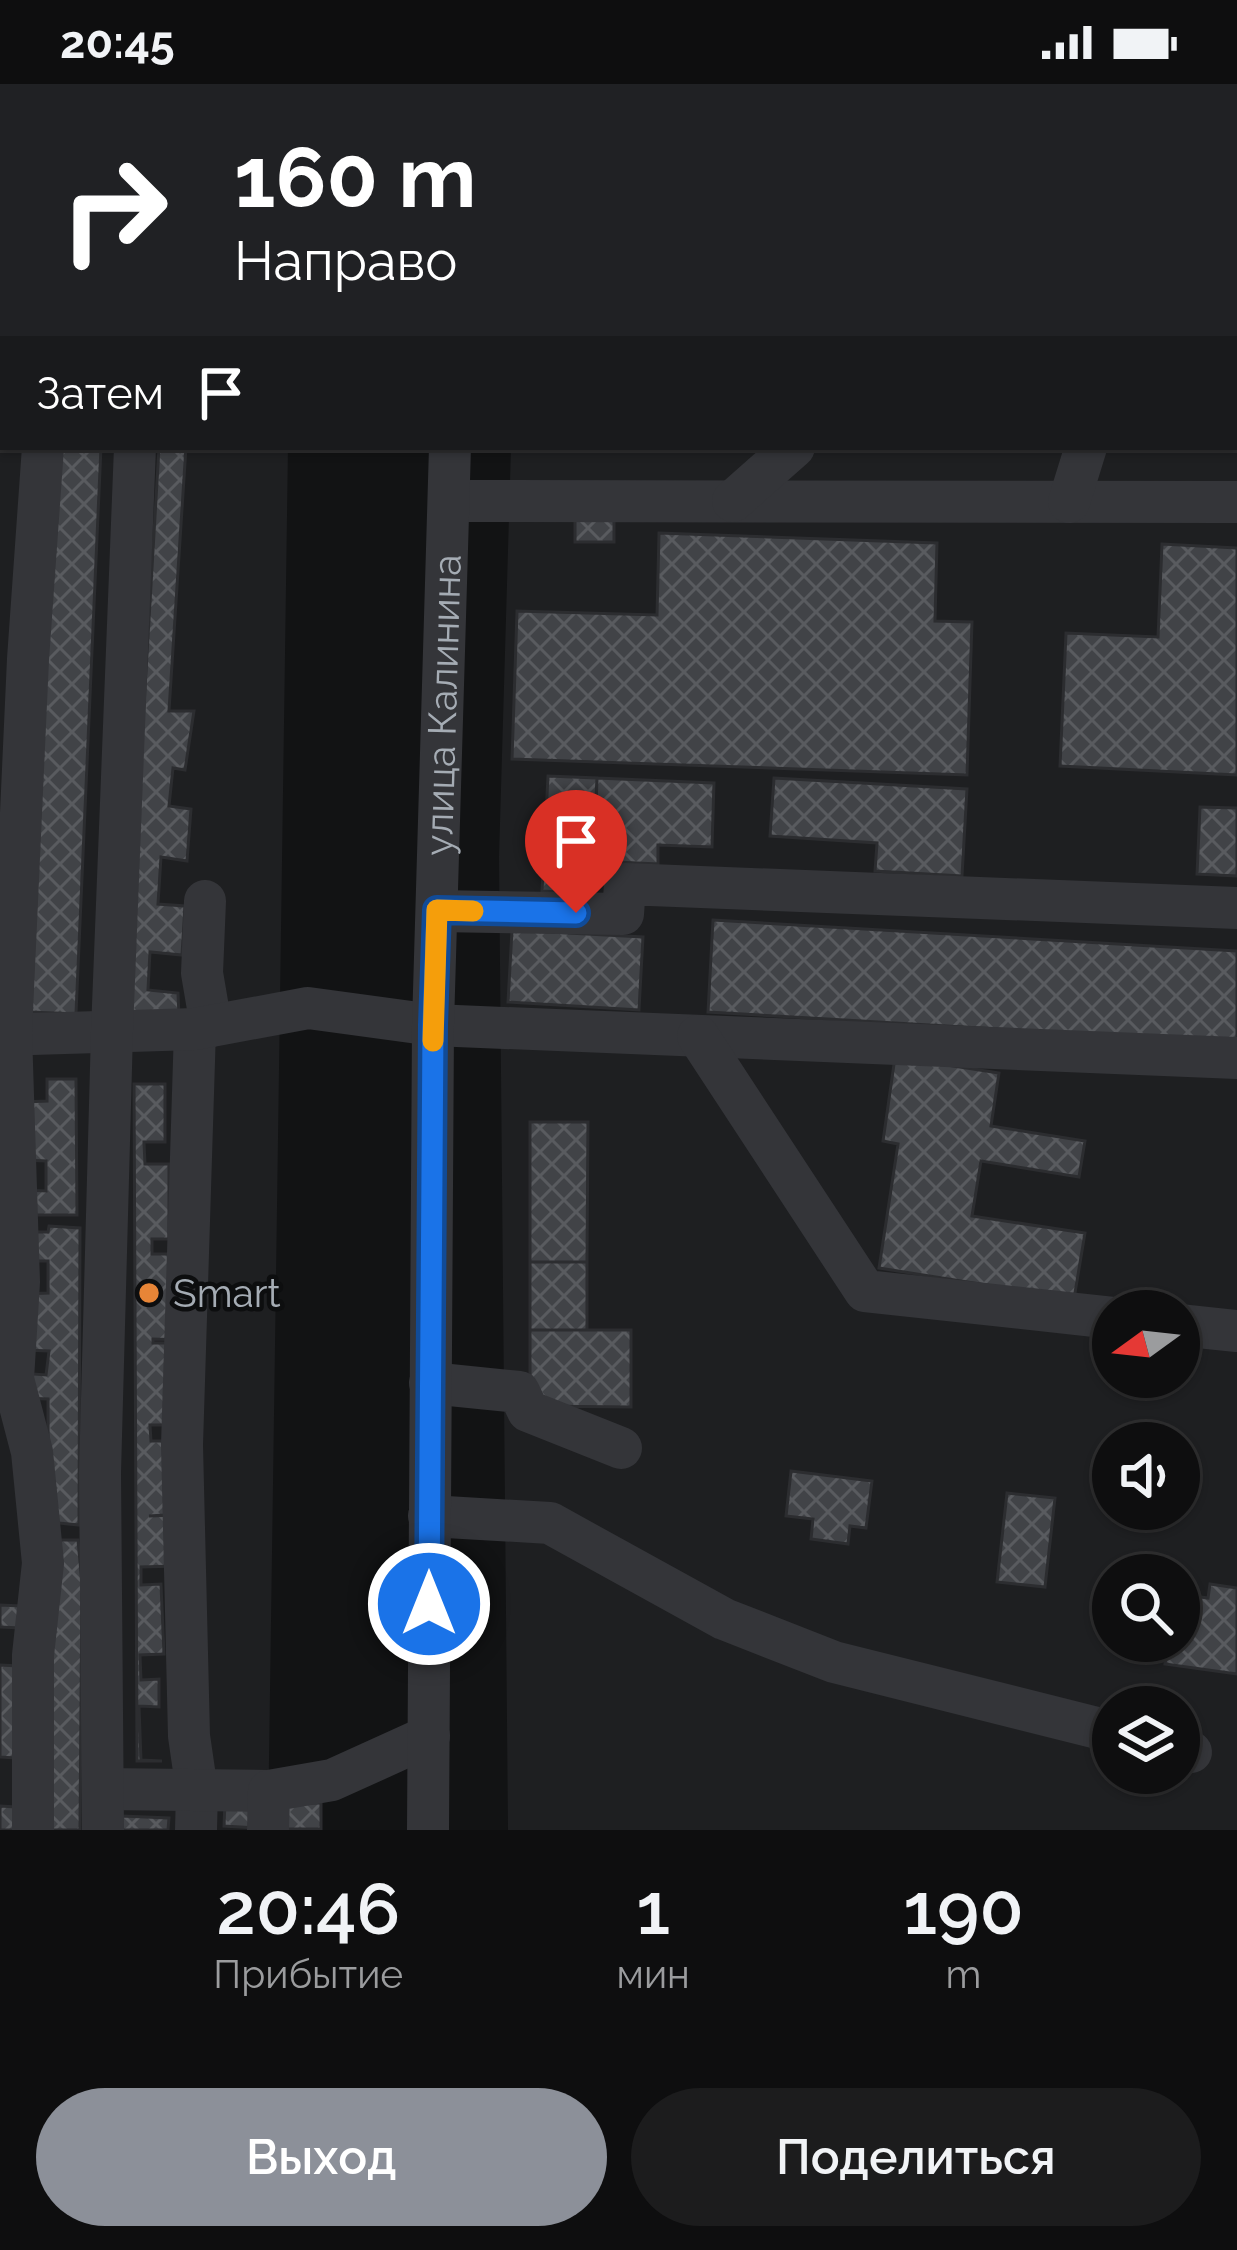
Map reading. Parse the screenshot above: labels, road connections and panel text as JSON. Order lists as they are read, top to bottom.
{
  "streets": {
    "street": ["улица Калинина"]
  },
  "places": ["Smart"],
  "north": "left",
  "page": {
    "status": "20:45",
    "turn": ["160 m", "Направо"],
    "then": "Затем",
    "eta": [
      "20:46",
      "Прибытие",
      "1",
      "мин",
      "190",
      "m"
    ],
    "buttons": ["Выход", "Поделиться"]
  }
}
